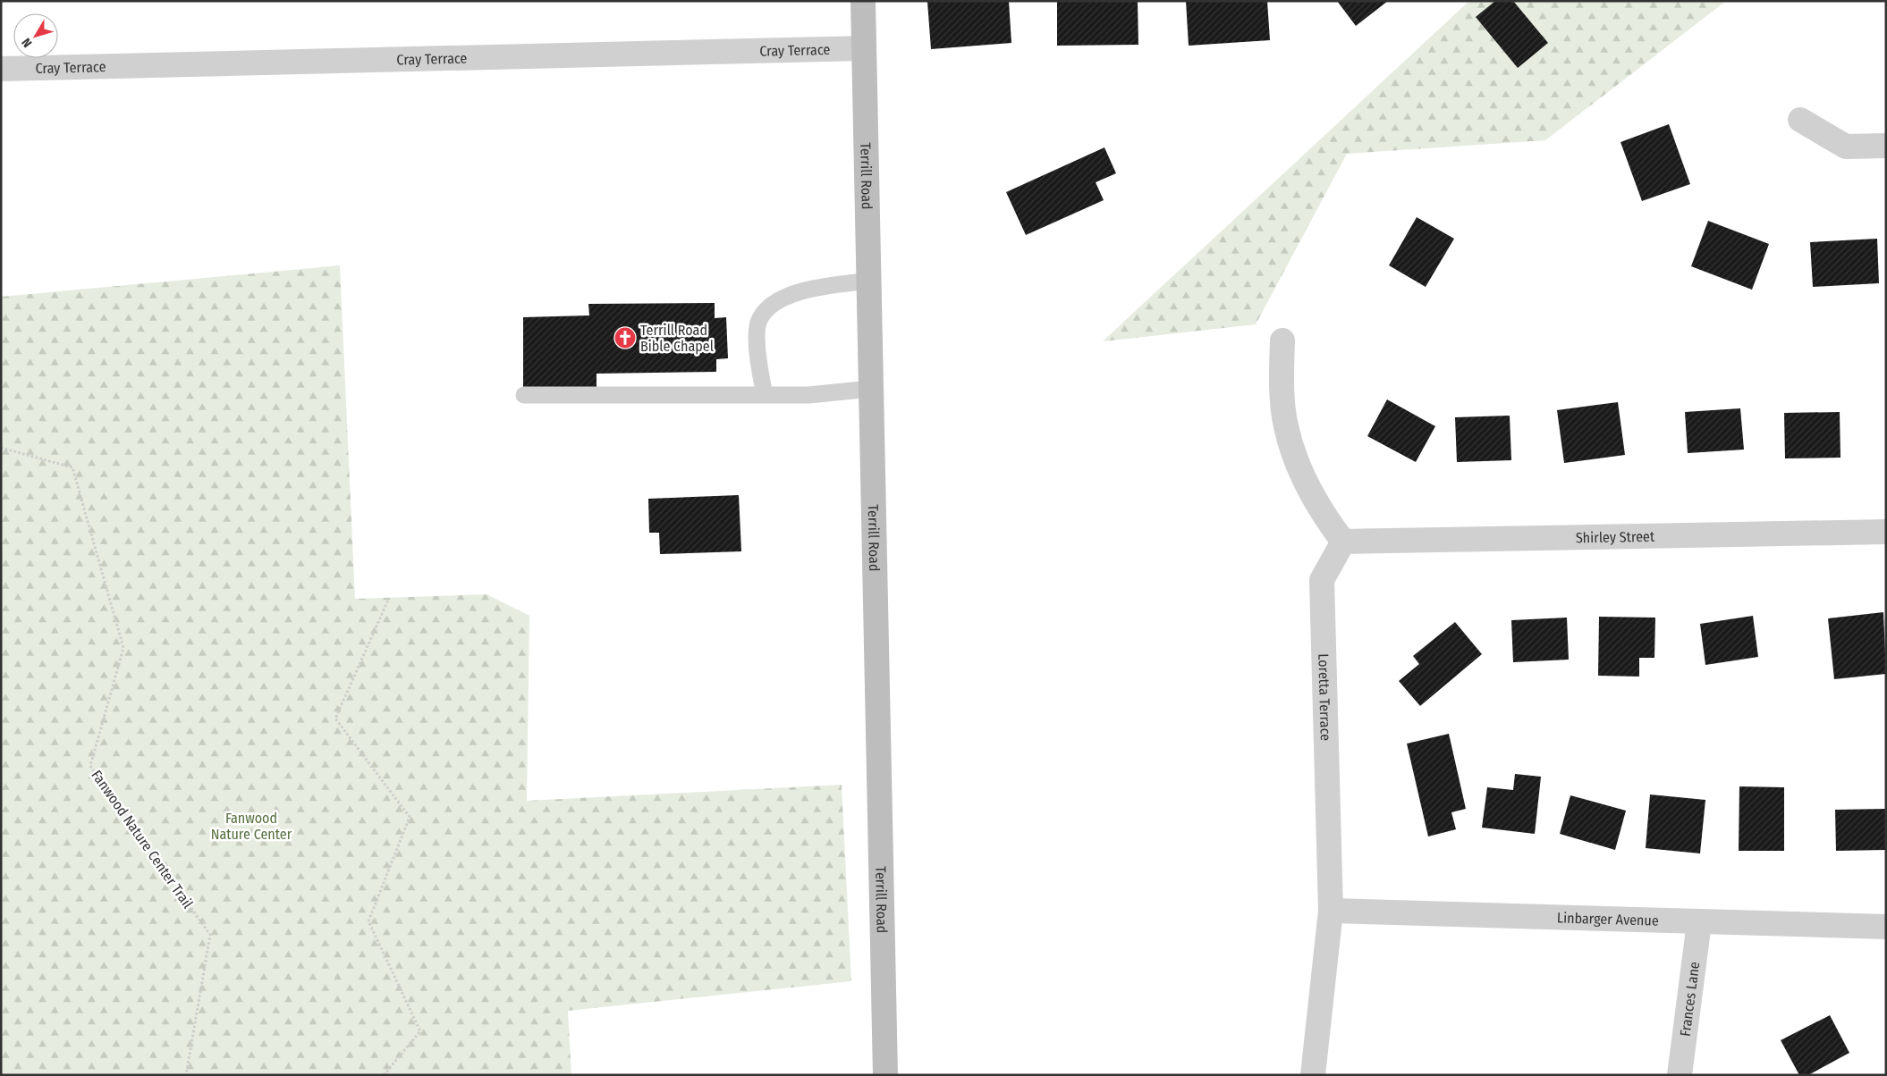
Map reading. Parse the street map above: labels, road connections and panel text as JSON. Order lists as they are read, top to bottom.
{
  "streets": {
    "street": [
      "Cray Terrace",
      "Terrill Road",
      "Shirley Street",
      "Loretta Terrace",
      "Linbarger Avenue",
      "Frances Lane"
    ],
    "path": ["Fanwood Nature Center Trail"]
  },
  "crossings": [
    ["Cray Terrace", "Terrill Road"],
    ["Shirley Street", "Loretta Terrace"],
    ["Loretta Terrace", "Linbarger Avenue"],
    ["Linbarger Avenue", "Frances Lane"]
  ],
  "parks": ["Fanwood Nature Center"],
  "places": {
    "church": ["Terrill Road Bible Chapel"]
  },
  "north": "bottom left"
}
